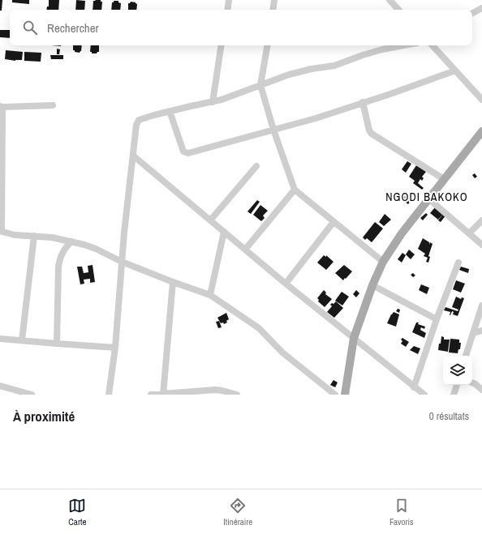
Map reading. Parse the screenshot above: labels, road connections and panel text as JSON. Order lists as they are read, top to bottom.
{
  "districts": ["NGODI BAKOKO"],
  "page": {
    "search": "Rechercher",
    "heading": ["À proximité", "0 résultats"],
    "nav": ["Carte", "Itinéraire", "Favoris"]
  }
}
